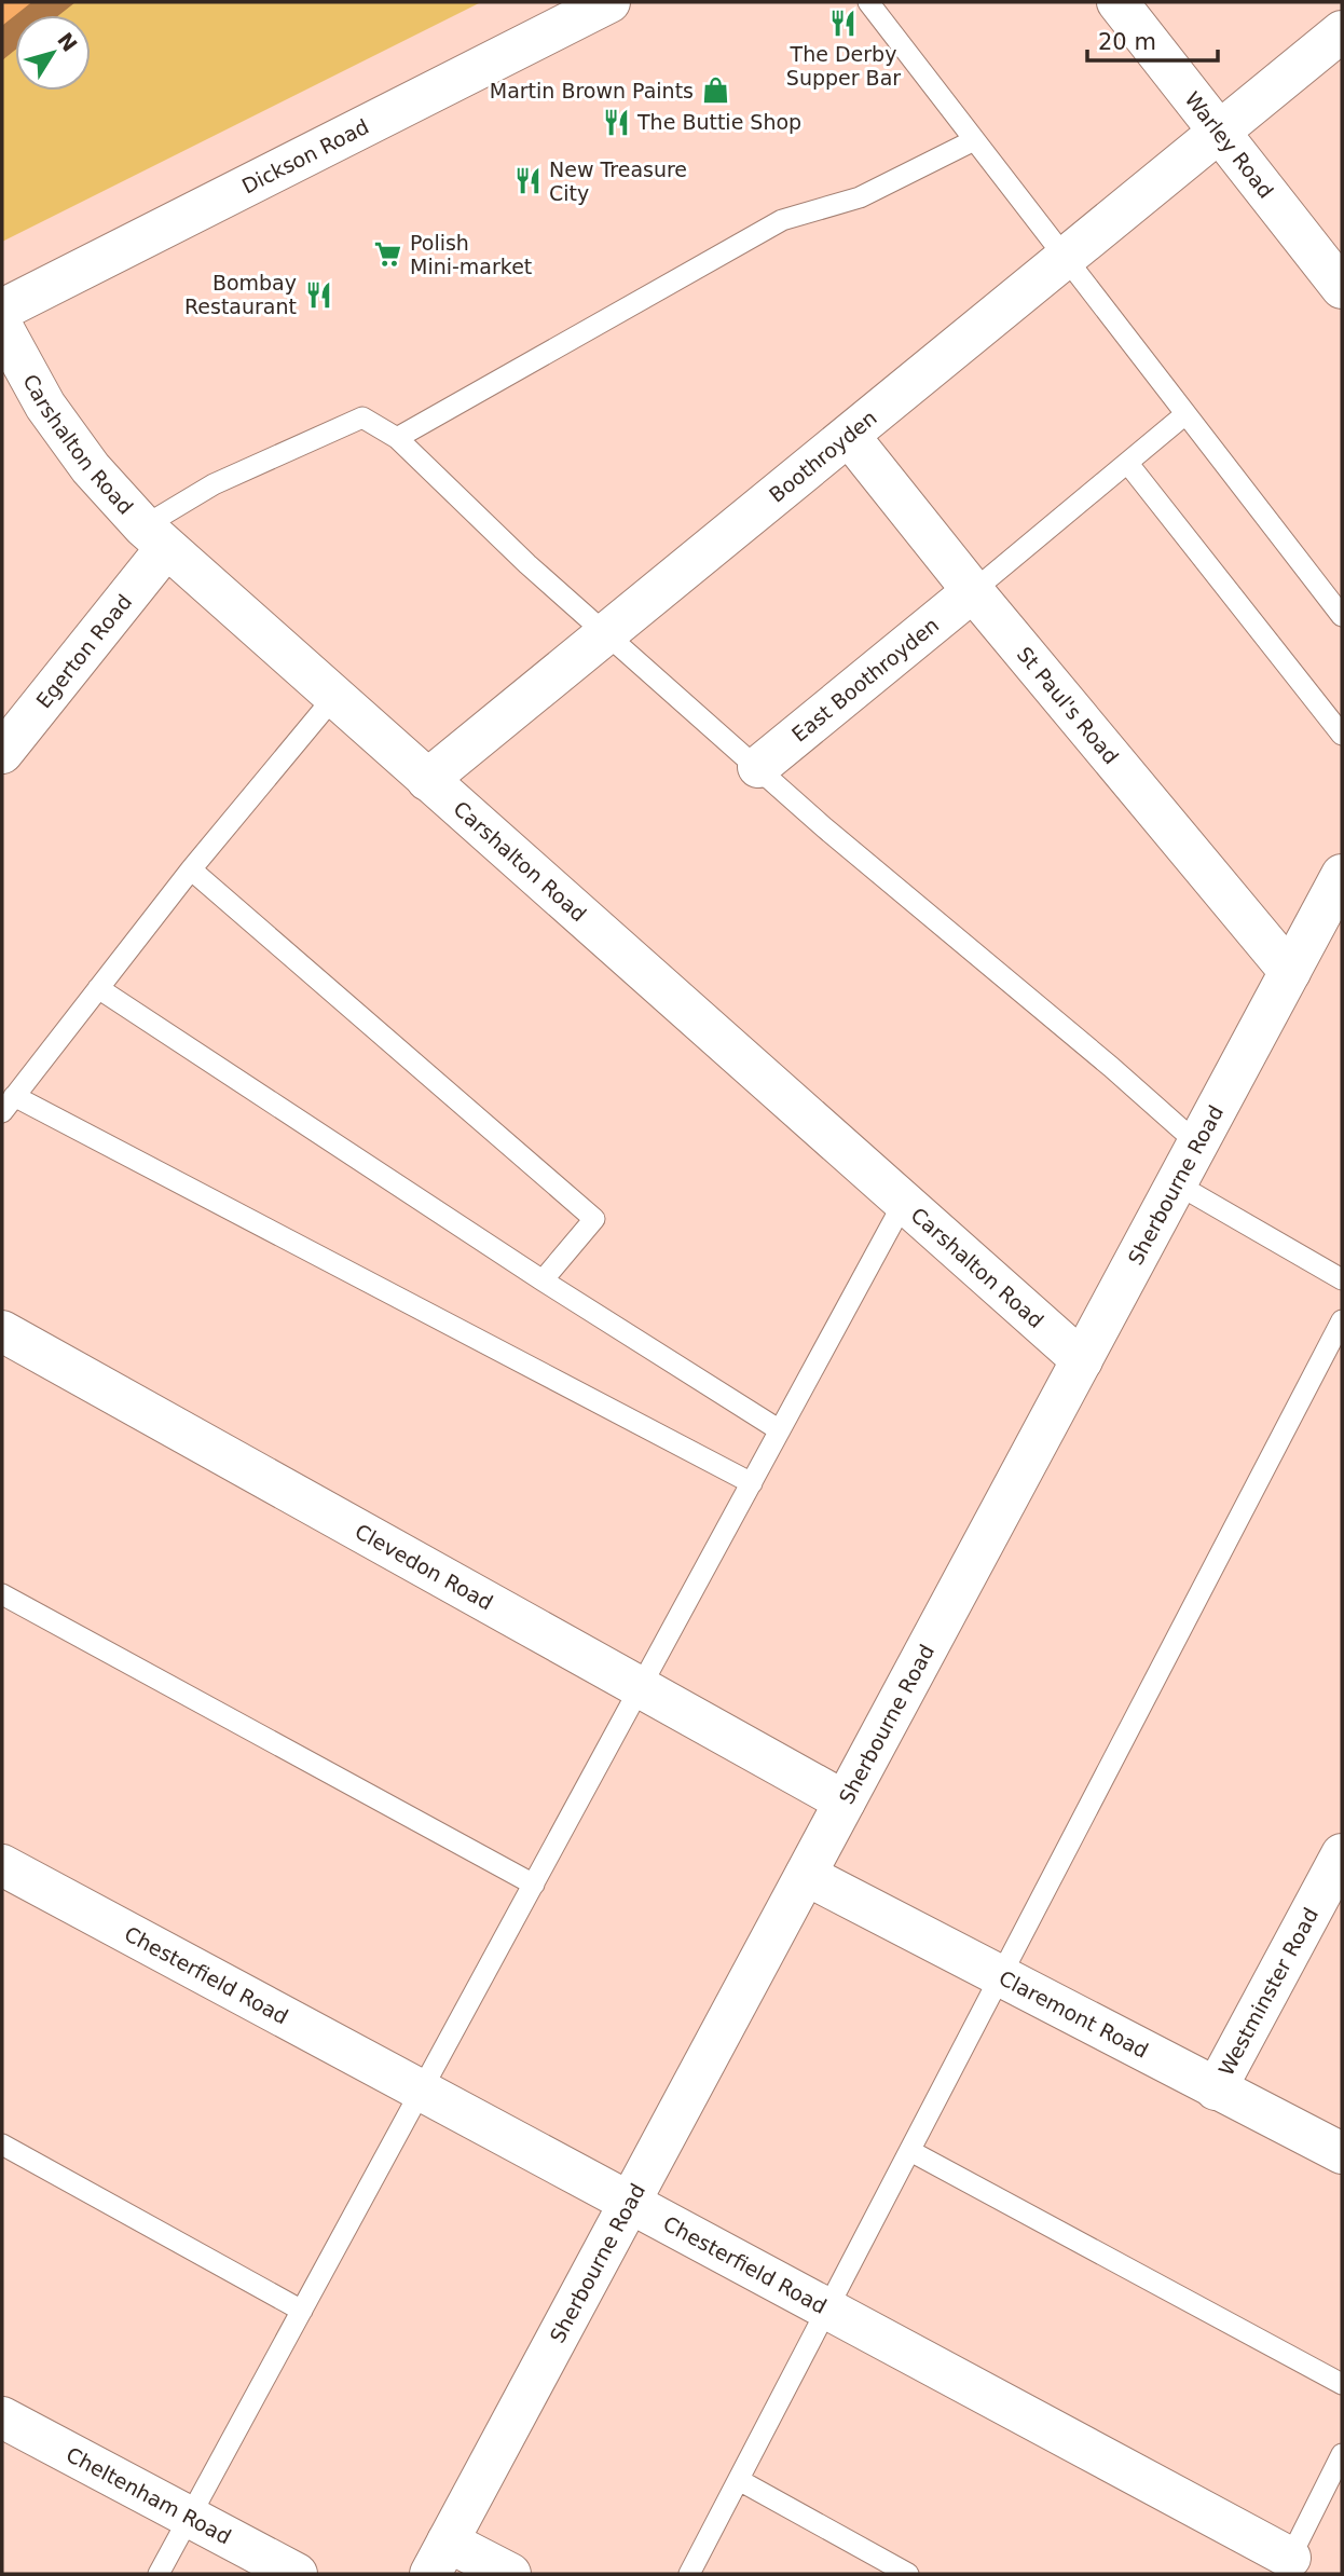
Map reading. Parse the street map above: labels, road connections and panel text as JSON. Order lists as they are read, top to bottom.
{
  "streets": {
    "street": [
      "Warley Road",
      "Dickson Road",
      "Carshalton Road",
      "Boothroyden",
      "Egerton Road",
      "East Boothroyden",
      "St Paul's Road",
      "Sherbourne Road",
      "Clevedon Road",
      "Chesterfield Road",
      "Westminster Road",
      "Claremont Road",
      "Cheltenham Road"
    ]
  },
  "crossings": [
    ["Warley Road", "Boothroyden"],
    ["Carshalton Road", "Boothroyden"],
    ["Carshalton Road", "Egerton Road"],
    ["Carshalton Road", "Sherbourne Road"],
    ["Boothroyden", "St Paul's Road"],
    ["East Boothroyden", "St Paul's Road"],
    ["St Paul's Road", "Sherbourne Road"],
    ["Sherbourne Road", "Clevedon Road"],
    ["Sherbourne Road", "Chesterfield Road"],
    ["Sherbourne Road", "Claremont Road"],
    ["Westminster Road", "Claremont Road"]
  ],
  "places": {
    "restaurant": [
      "The Derby Supper Bar",
      "The Buttie Shop",
      "New Treasure City",
      "Bombay Restaurant"
    ],
    "shop": ["Martin Brown Paints"],
    "supermarket": ["Polish Mini-market"]
  },
  "scale_bar": "20 m",
  "north": "top right"
}
